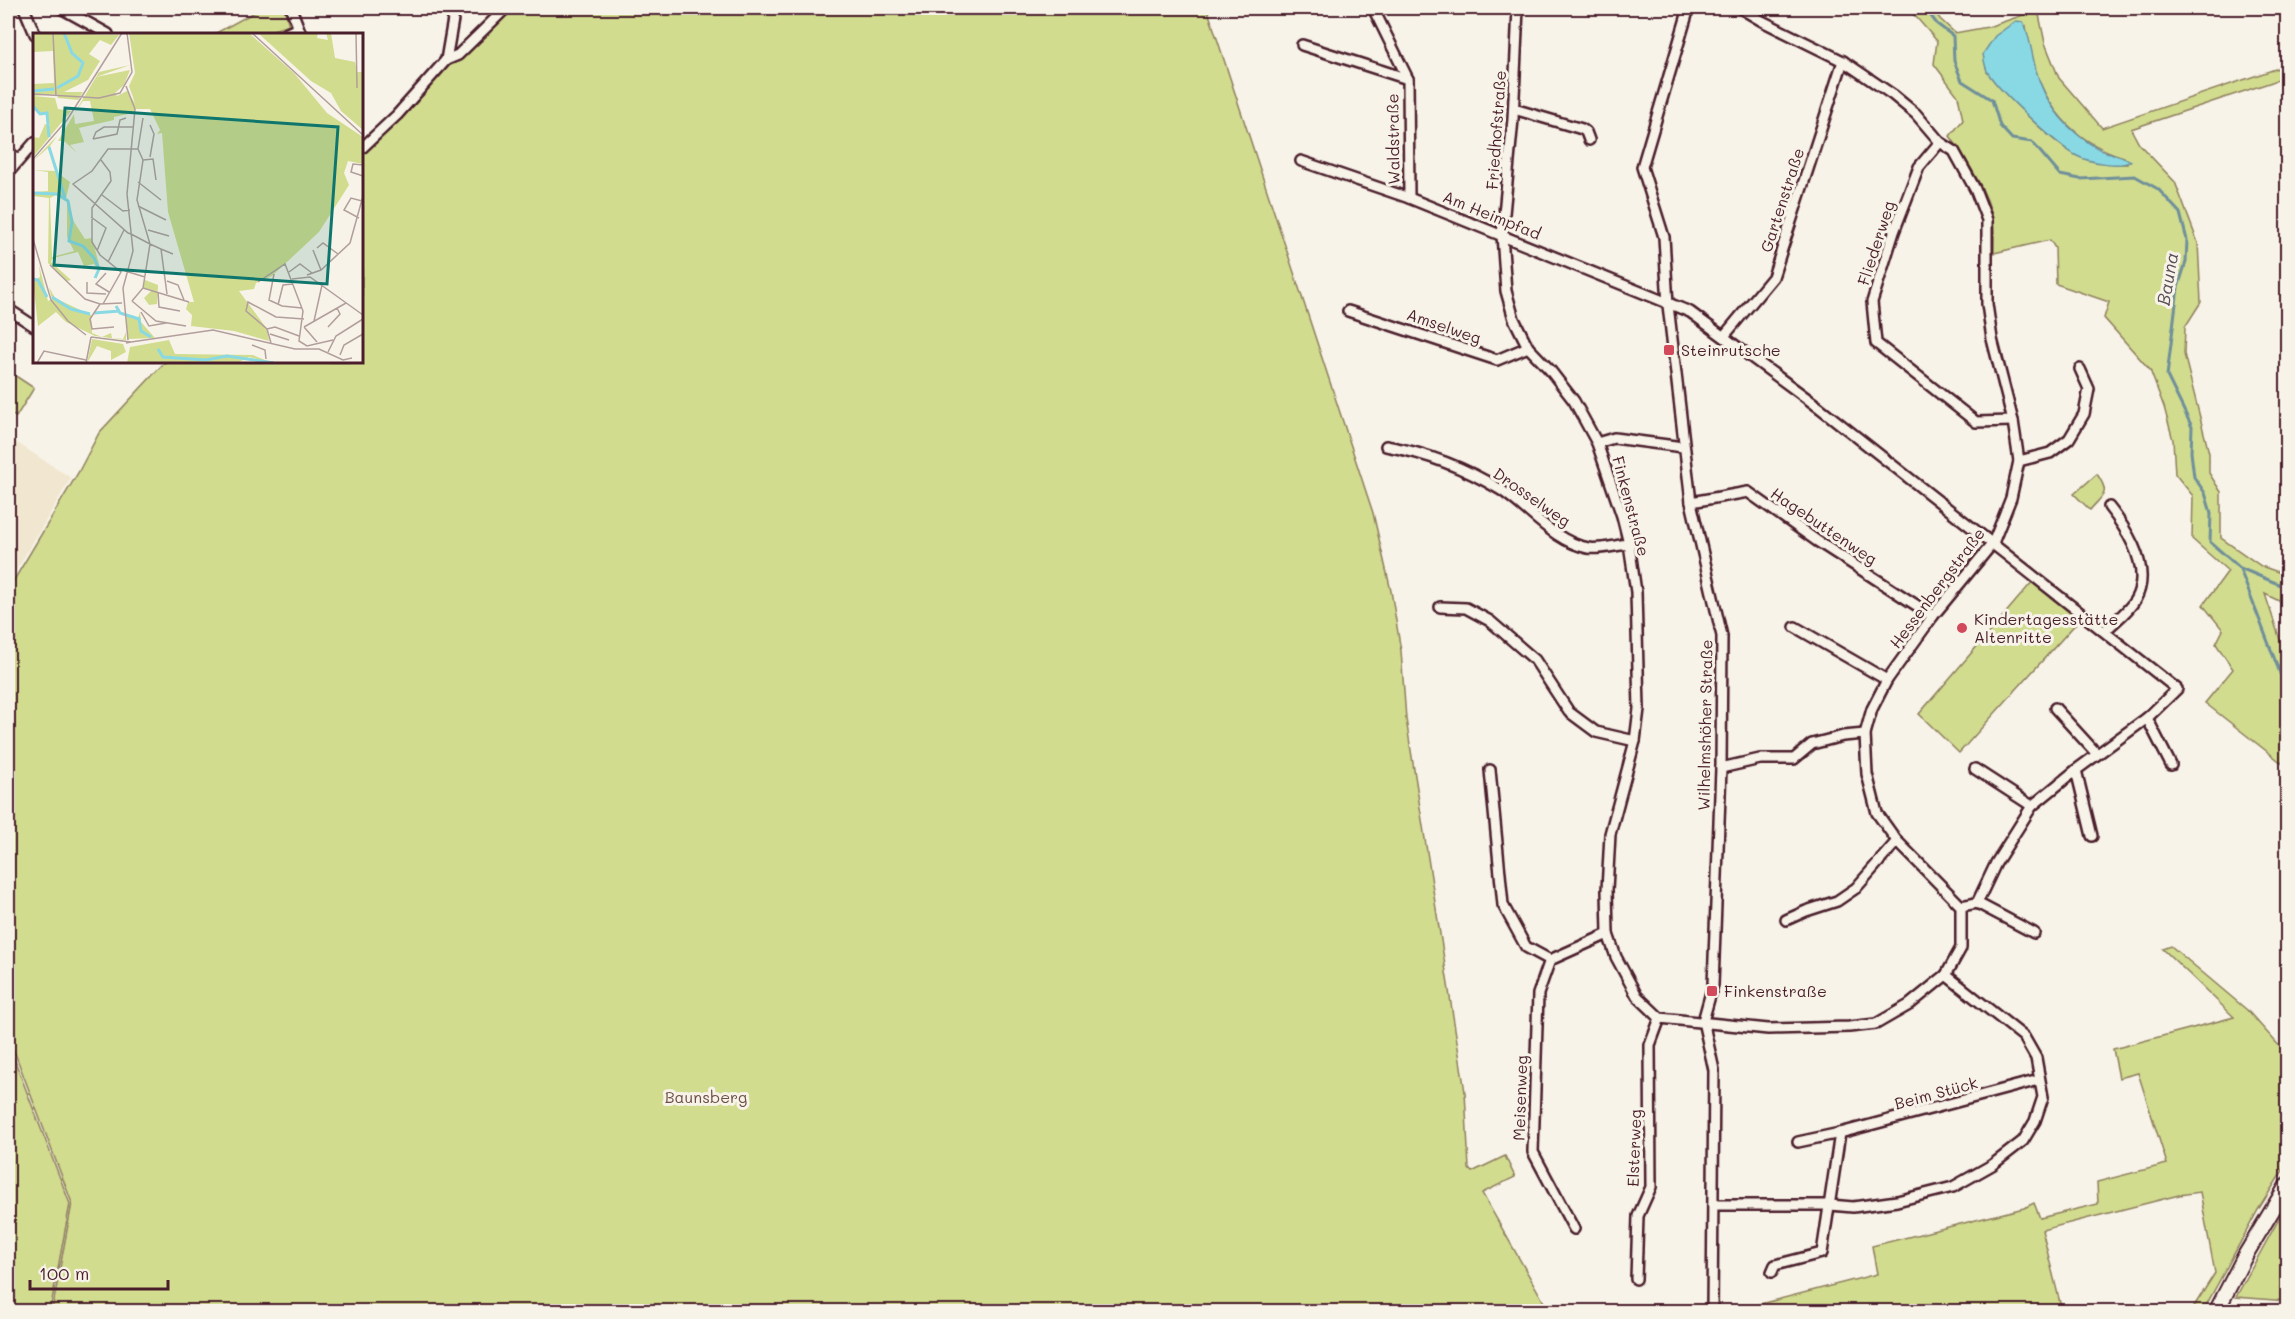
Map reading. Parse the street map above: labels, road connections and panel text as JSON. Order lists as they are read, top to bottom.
{
  "streets": {
    "street": [
      "Friedhofstraße",
      "Waldstraße",
      "Gartenstraße",
      "Am Heimpfad",
      "Fliederweg",
      "Amselweg",
      "Drosselweg",
      "Finkenstraße",
      "Hagebuttenweg",
      "Hessenbergstraße",
      "Wilhelmshöher Straße",
      "Beim Stück",
      "Meisenweg",
      "Elsterweg"
    ]
  },
  "crossings": [
    ["Friedhofstraße", "Am Heimpfad"],
    ["Friedhofstraße", "Finkenstraße"],
    ["Waldstraße", "Am Heimpfad"],
    ["Gartenstraße", "Hessenbergstraße"],
    ["Am Heimpfad", "Wilhelmshöher Straße"],
    ["Fliederweg", "Hessenbergstraße"],
    ["Amselweg", "Finkenstraße"],
    ["Drosselweg", "Finkenstraße"],
    ["Finkenstraße", "Wilhelmshöher Straße"],
    ["Finkenstraße", "Elsterweg"],
    ["Hagebuttenweg", "Hessenbergstraße"],
    ["Hagebuttenweg", "Wilhelmshöher Straße"]
  ],
  "water": ["Bauna"],
  "parks": ["Baunsberg"],
  "places": {
    "transit": ["Steinrutsche", "Finkenstraße"],
    "other": ["Kindertagesstätte Altenritte"]
  },
  "scale_bar": "100 m"
}
